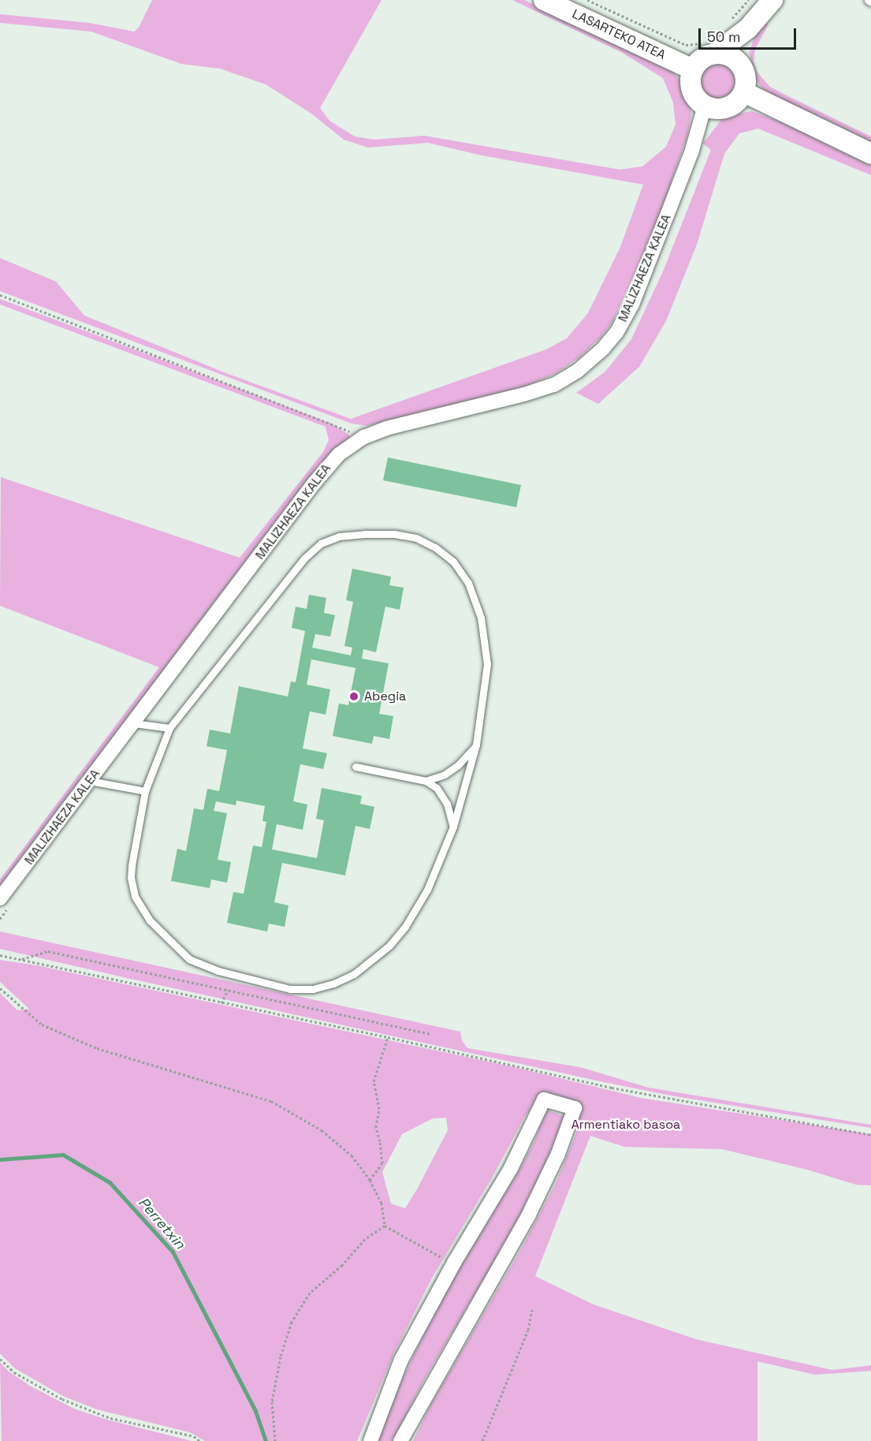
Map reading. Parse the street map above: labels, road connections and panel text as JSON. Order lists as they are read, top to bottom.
{
  "streets": {
    "street": ["LASARTEKO ATEA", "MALIZHAEZA KALEA"]
  },
  "crossings": [
    ["LASARTEKO ATEA", "MALIZHAEZA KALEA"]
  ],
  "water": ["Perretxin"],
  "parks": ["Armentiako basoa"],
  "places": ["Abegia"],
  "scale_bar": "50 m"
}
